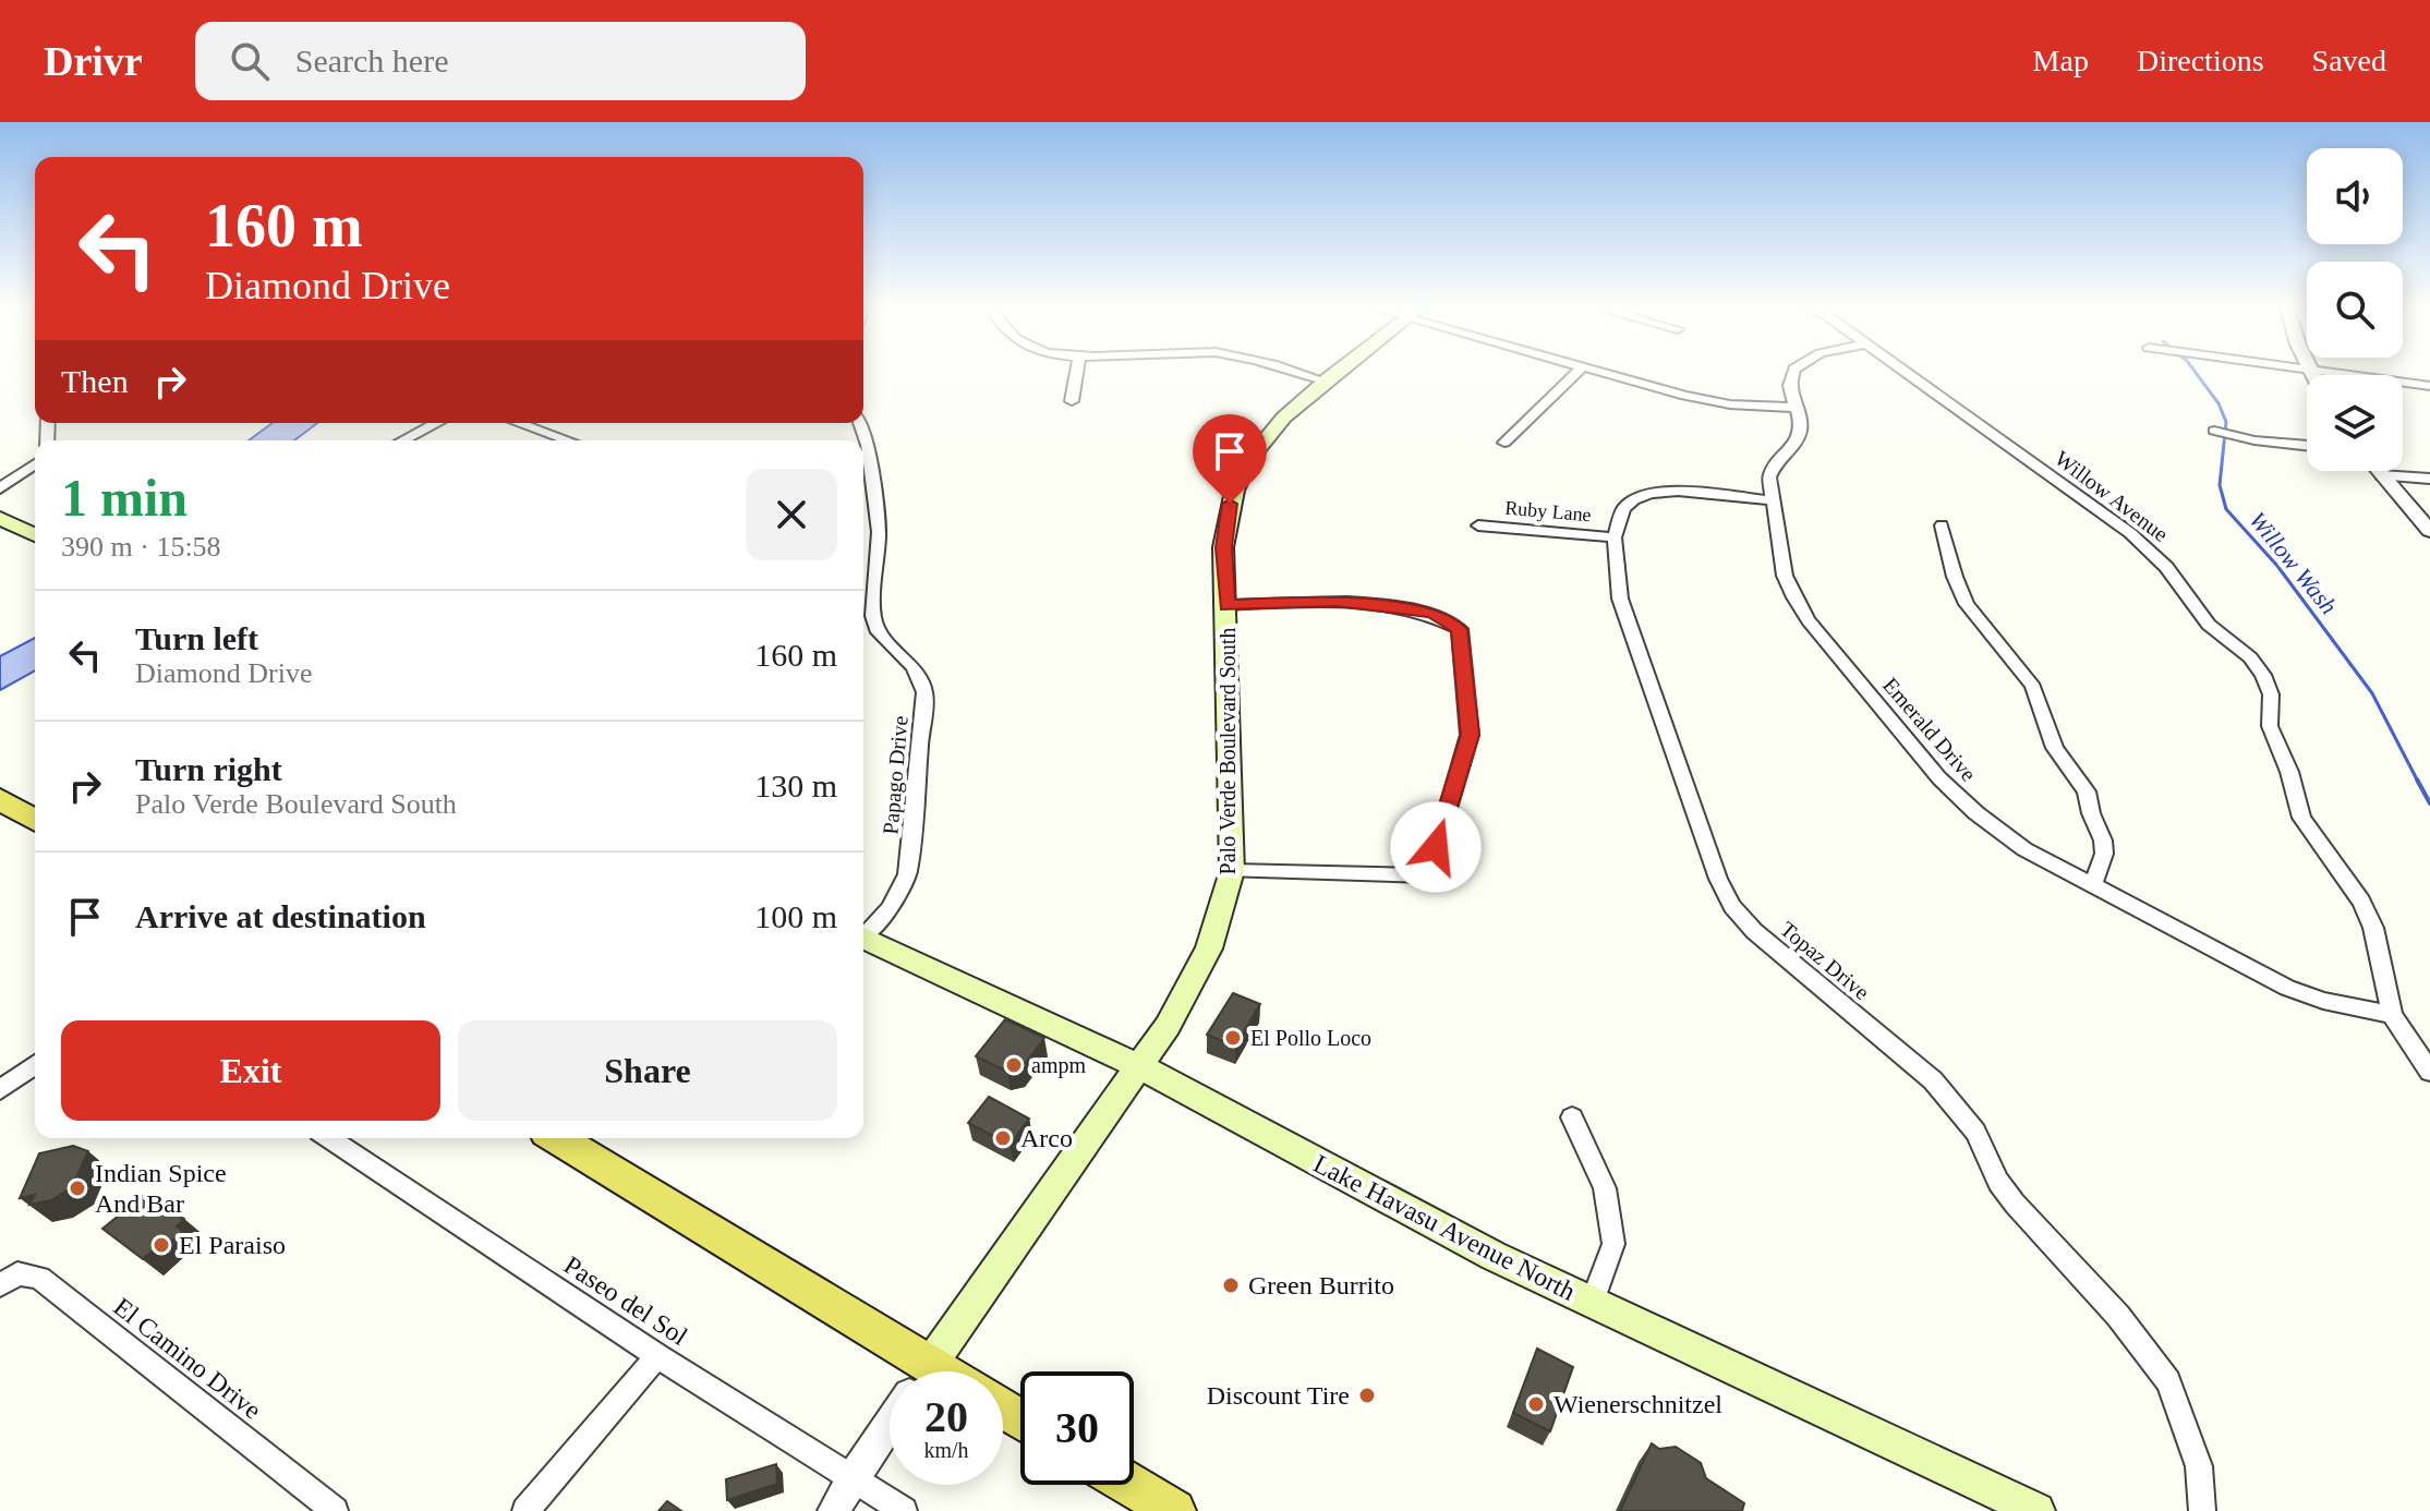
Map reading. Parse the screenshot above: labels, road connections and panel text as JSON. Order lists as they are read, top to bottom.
{
  "streets": {
    "main road": ["Palo Verde Boulevard South", "Lake Havasu Avenue North"],
    "street": [
      "Willow Avenue",
      "Ruby Lane",
      "Emerald Drive",
      "Papago Drive",
      "Topaz Drive",
      "Paseo del Sol",
      "El Camino Drive"
    ]
  },
  "crossings": [
    ["Willow Avenue", "Emerald Drive"],
    ["Ruby Lane", "Topaz Drive"],
    ["Palo Verde Boulevard South", "Lake Havasu Avenue North"],
    ["Palo Verde Boulevard South", "Paseo del Sol"]
  ],
  "water": ["Willow Wash"],
  "places": [
    "El Pollo Loco",
    "ampm",
    "Arco",
    "Indian Spice And Bar",
    "El Paraiso",
    "Green Burrito",
    "Discount Tire",
    "Wienerschnitzel"
  ],
  "page": {
    "header": "Drivr",
    "search": "Search here",
    "nav": ["Map", "Directions", "Saved"],
    "turn": ["160 m", "Diamond Drive"],
    "then": "Then",
    "heading": ["1 min", "390 m · 15:58"],
    "list": [
      {
        "name": "Turn left",
        "note": "Diamond Drive",
        "value": "160 m"
      },
      {
        "name": "Turn right",
        "note": "Palo Verde Boulevard South",
        "value": "130 m"
      },
      {
        "name": "Arrive at destination",
        "value": "100 m"
      }
    ],
    "buttons": ["Exit", "Share"],
    "speed": "20 km/h",
    "limit": "30"
  }
}
